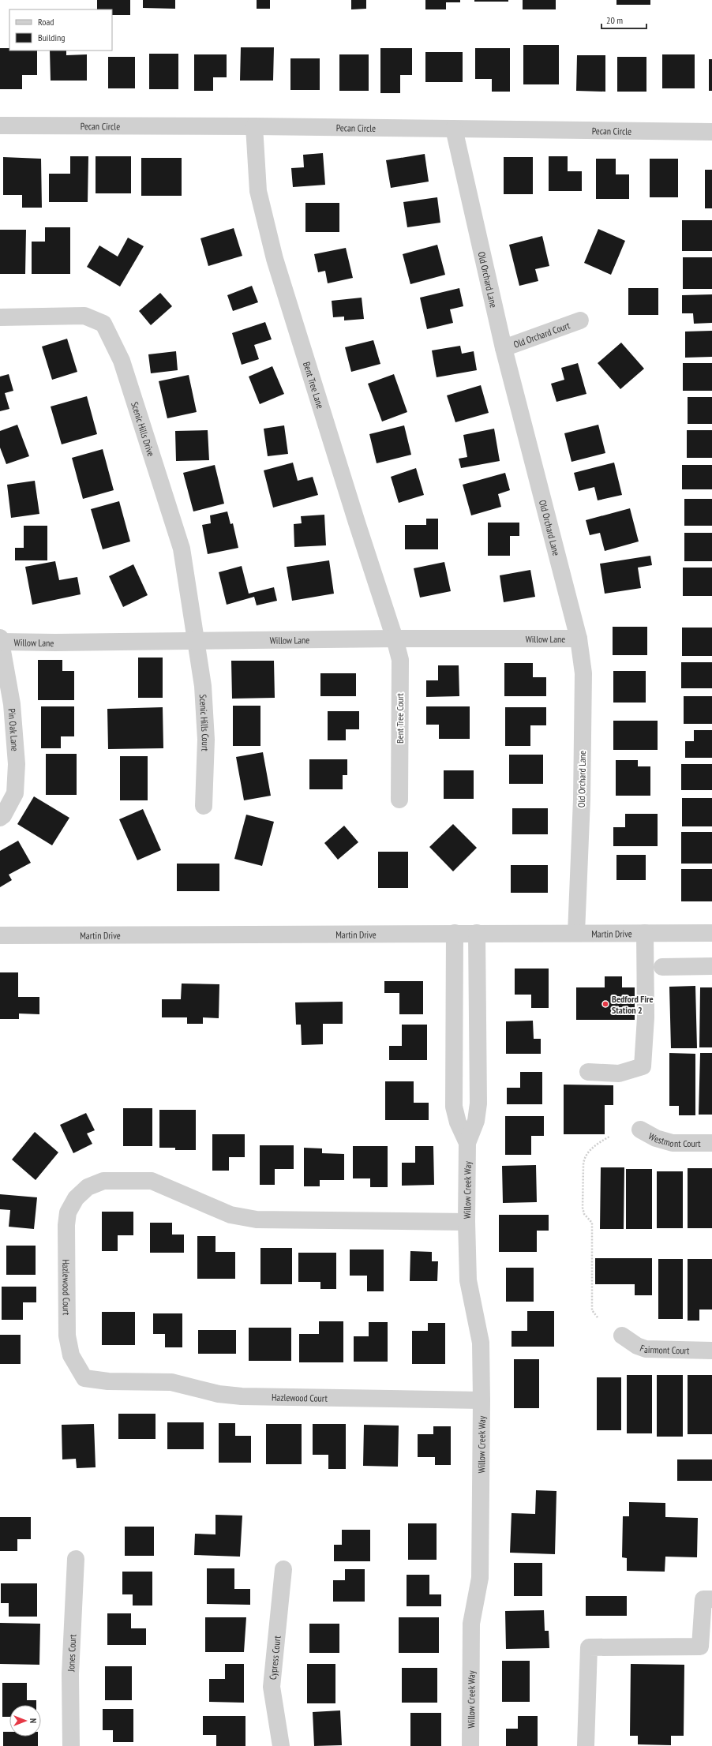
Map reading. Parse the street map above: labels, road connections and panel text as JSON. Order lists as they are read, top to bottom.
{
  "streets": {
    "street": [
      "Pecan Circle",
      "Old Orchard Lane",
      "Old Orchard Court",
      "Bent Tree Lane",
      "Scenic Hills Drive",
      "Willow Lane",
      "Bent Tree Court",
      "Scenic Hills Court",
      "Pin Oak Lane",
      "Martin Drive",
      "Westmont Court",
      "Willow Creek Way",
      "Hazlewood Court",
      "Fairmont Court",
      "Jones Court",
      "Cypress Court"
    ]
  },
  "crossings": [
    ["Pecan Circle", "Old Orchard Lane"],
    ["Pecan Circle", "Bent Tree Lane"],
    ["Old Orchard Lane", "Old Orchard Court"],
    ["Old Orchard Lane", "Willow Lane"],
    ["Old Orchard Lane", "Martin Drive"],
    ["Bent Tree Lane", "Willow Lane"],
    ["Bent Tree Lane", "Bent Tree Court"],
    ["Scenic Hills Drive", "Willow Lane"],
    ["Scenic Hills Drive", "Scenic Hills Court"],
    ["Willow Lane", "Bent Tree Court"],
    ["Willow Lane", "Scenic Hills Court"],
    ["Willow Lane", "Pin Oak Lane"],
    ["Martin Drive", "Willow Creek Way"],
    ["Willow Creek Way", "Hazlewood Court"]
  ],
  "places": ["Bedford Fire Station 2"],
  "legend": ["Road", "Building"],
  "scale_bar": "20 m",
  "north": "right"
}
